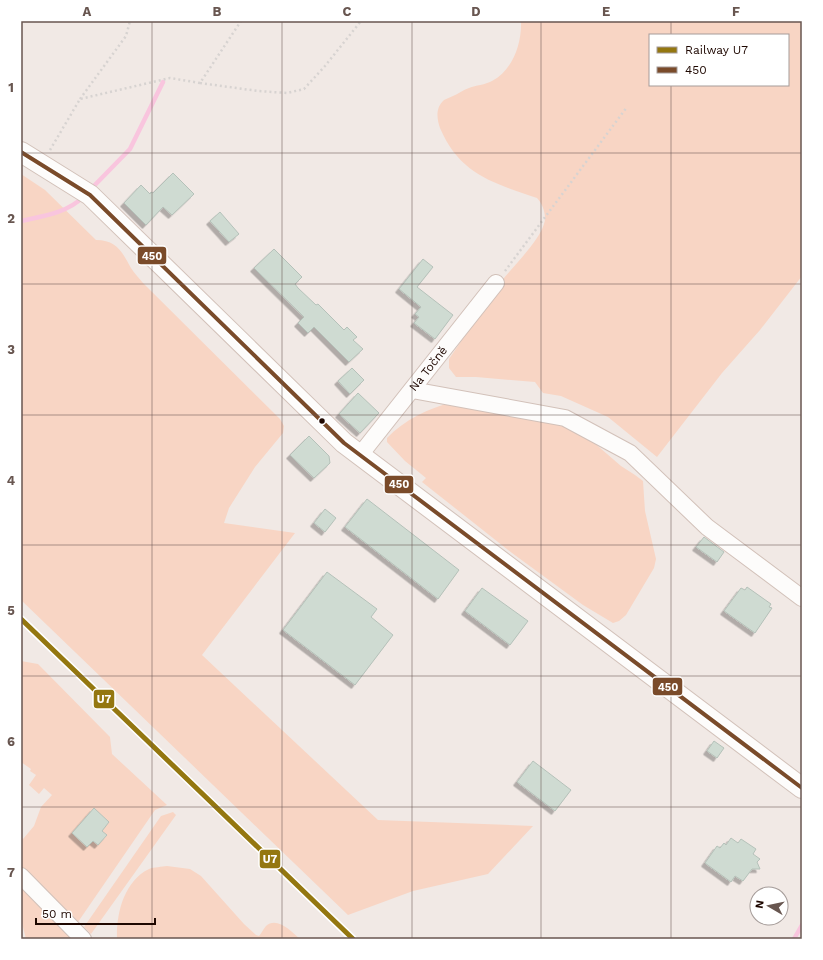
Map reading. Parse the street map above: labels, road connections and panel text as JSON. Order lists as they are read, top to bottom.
{
  "streets": {
    "street": ["Na Točně"]
  },
  "lines": ["transit line 450", "rail line U7"],
  "legend": ["Railway U7", "450"],
  "scale_bar": "50 m",
  "north": "left",
  "grid": {
    "columns": [
      "A",
      "B",
      "C",
      "D",
      "E",
      "F"
    ],
    "rows": [
      "1",
      "2",
      "3",
      "4",
      "5",
      "6",
      "7"
    ]
  }
}
